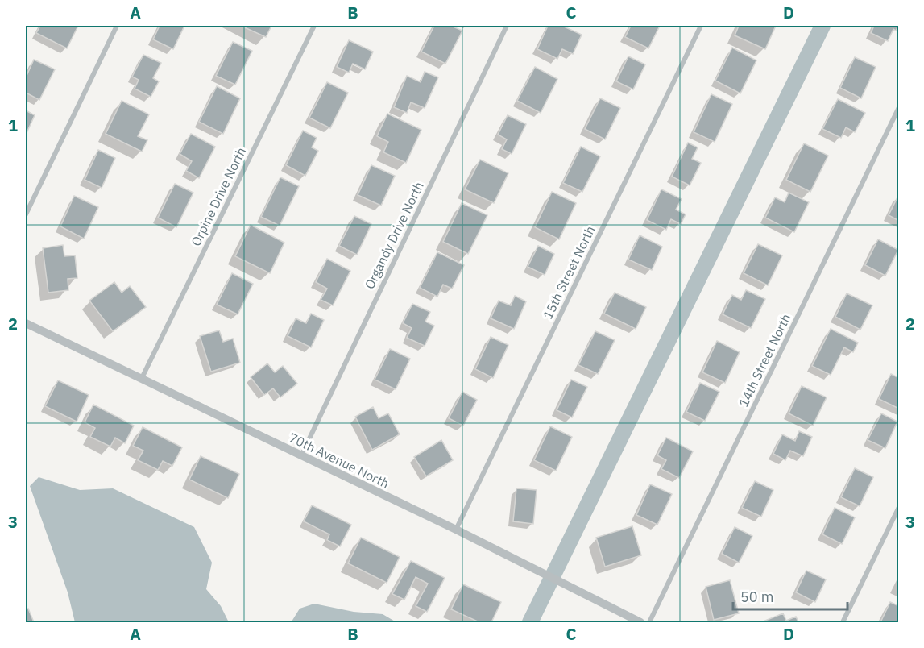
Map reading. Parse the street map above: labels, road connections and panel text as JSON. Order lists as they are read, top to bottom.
{
  "streets": {
    "street": [
      "Orpine Drive North",
      "Organdy Drive North",
      "15th Street North",
      "14th Street North",
      "70th Avenue North"
    ]
  },
  "crossings": [
    ["Orpine Drive North", "70th Avenue North"],
    ["Organdy Drive North", "70th Avenue North"],
    ["15th Street North", "70th Avenue North"]
  ],
  "scale_bar": "50 m",
  "grid": {
    "columns": [
      "A",
      "B",
      "C",
      "D"
    ],
    "rows": ["1", "2", "3"]
  }
}
